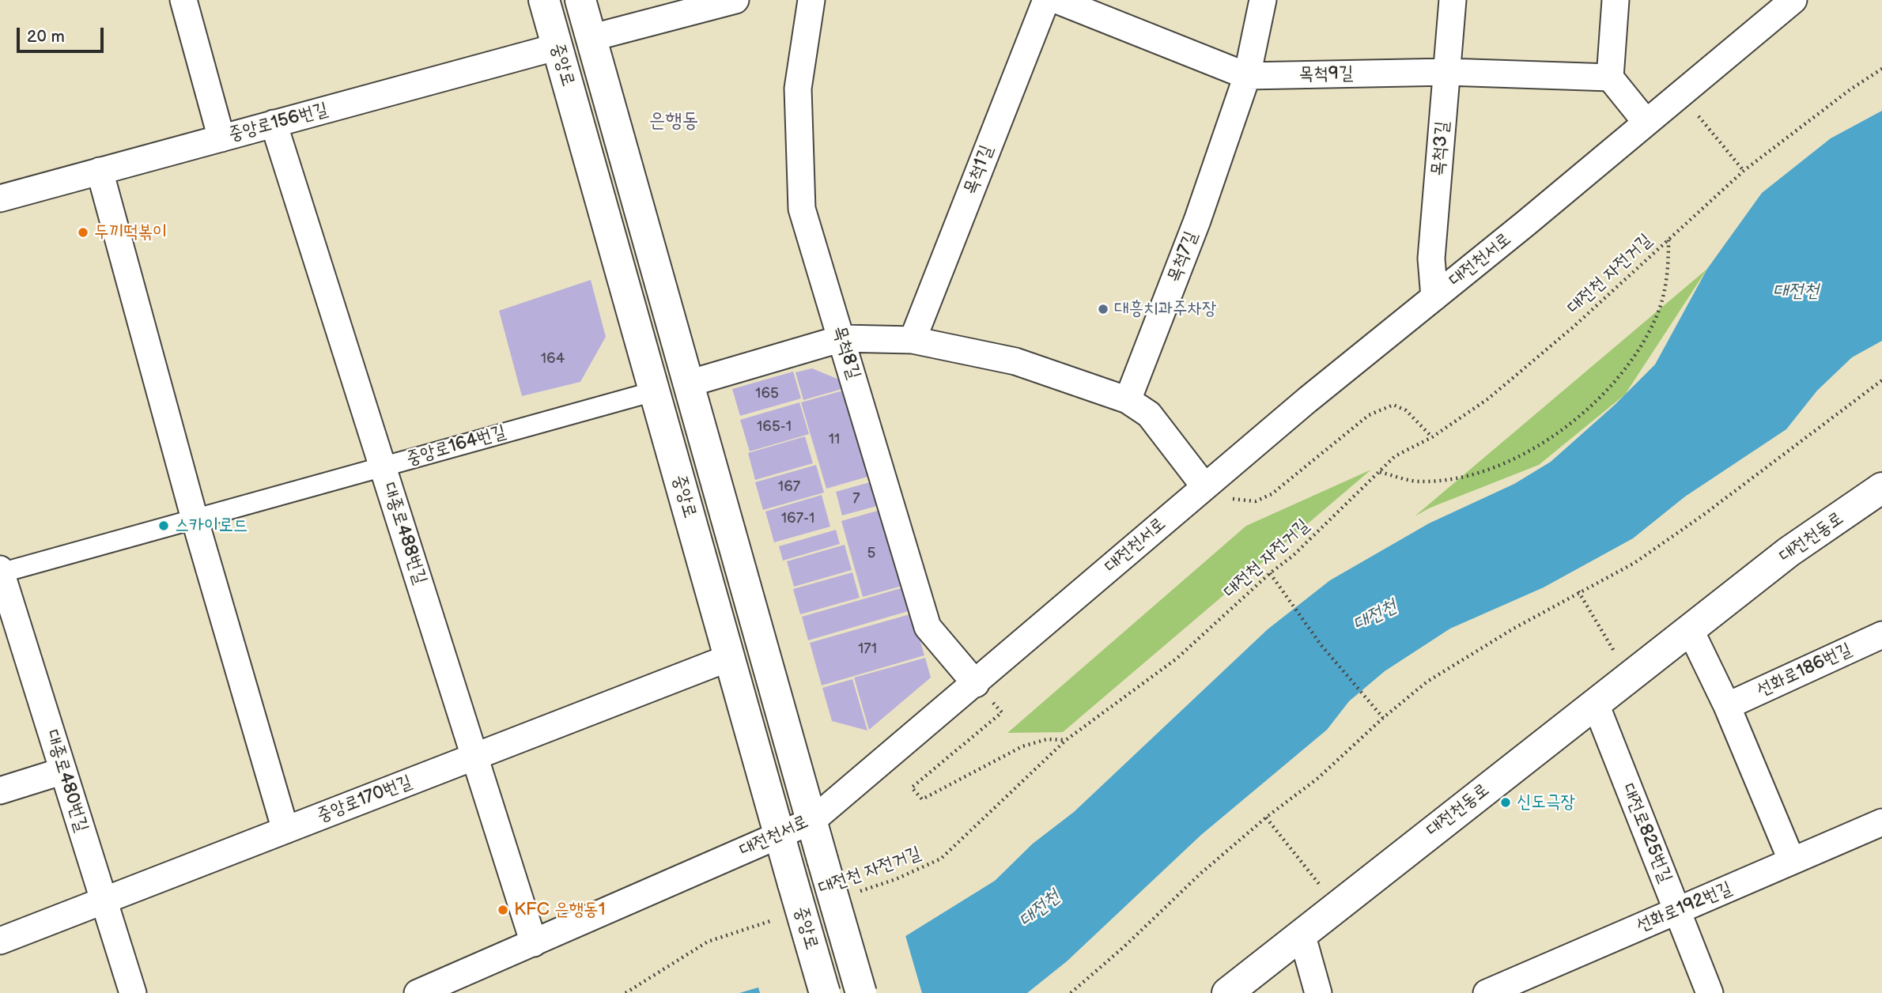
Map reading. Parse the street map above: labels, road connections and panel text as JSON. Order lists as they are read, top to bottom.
{
  "streets": {
    "main road": ["중앙로", "대전천동로"],
    "street": [
      "목척9길",
      "중앙로156번길",
      "목척3길",
      "목척1길",
      "목척7길",
      "대전천서로",
      "목척8길",
      "중앙로164번길",
      "대종로488번길",
      "선화로186번길",
      "대종로480번길",
      "중앙로170번길",
      "대전로825번길",
      "선화로192번길"
    ],
    "path": ["대전천 자전거길"]
  },
  "crossings": [
    ["중앙로", "중앙로156번길"],
    ["중앙로", "대전천서로"],
    ["중앙로", "중앙로164번길"],
    ["중앙로", "중앙로170번길"],
    ["목척9길", "목척3길"],
    ["목척9길", "목척7길"],
    ["중앙로156번길", "대종로488번길"],
    ["목척3길", "대전천서로"],
    ["대전천서로", "목척8길"],
    ["대전천서로", "대종로488번길"],
    ["중앙로164번길", "대종로488번길"],
    ["중앙로164번길", "대종로480번길"],
    ["대종로488번길", "중앙로170번길"],
    ["대전천동로", "대전로825번길"],
    ["대종로480번길", "중앙로170번길"],
    ["대전로825번길", "선화로192번길"]
  ],
  "districts": ["은행동"],
  "water": ["대전천"],
  "places": [
    "두끼떡볶이",
    "대흥치과주차장",
    "스카이로드",
    "신도극장",
    "KFC 은행동1"
  ],
  "house_numbers": [
    "164",
    "165",
    "165-1",
    "11",
    "167",
    "7",
    "167-1",
    "5",
    "171"
  ],
  "scale_bar": "20 m"
}
